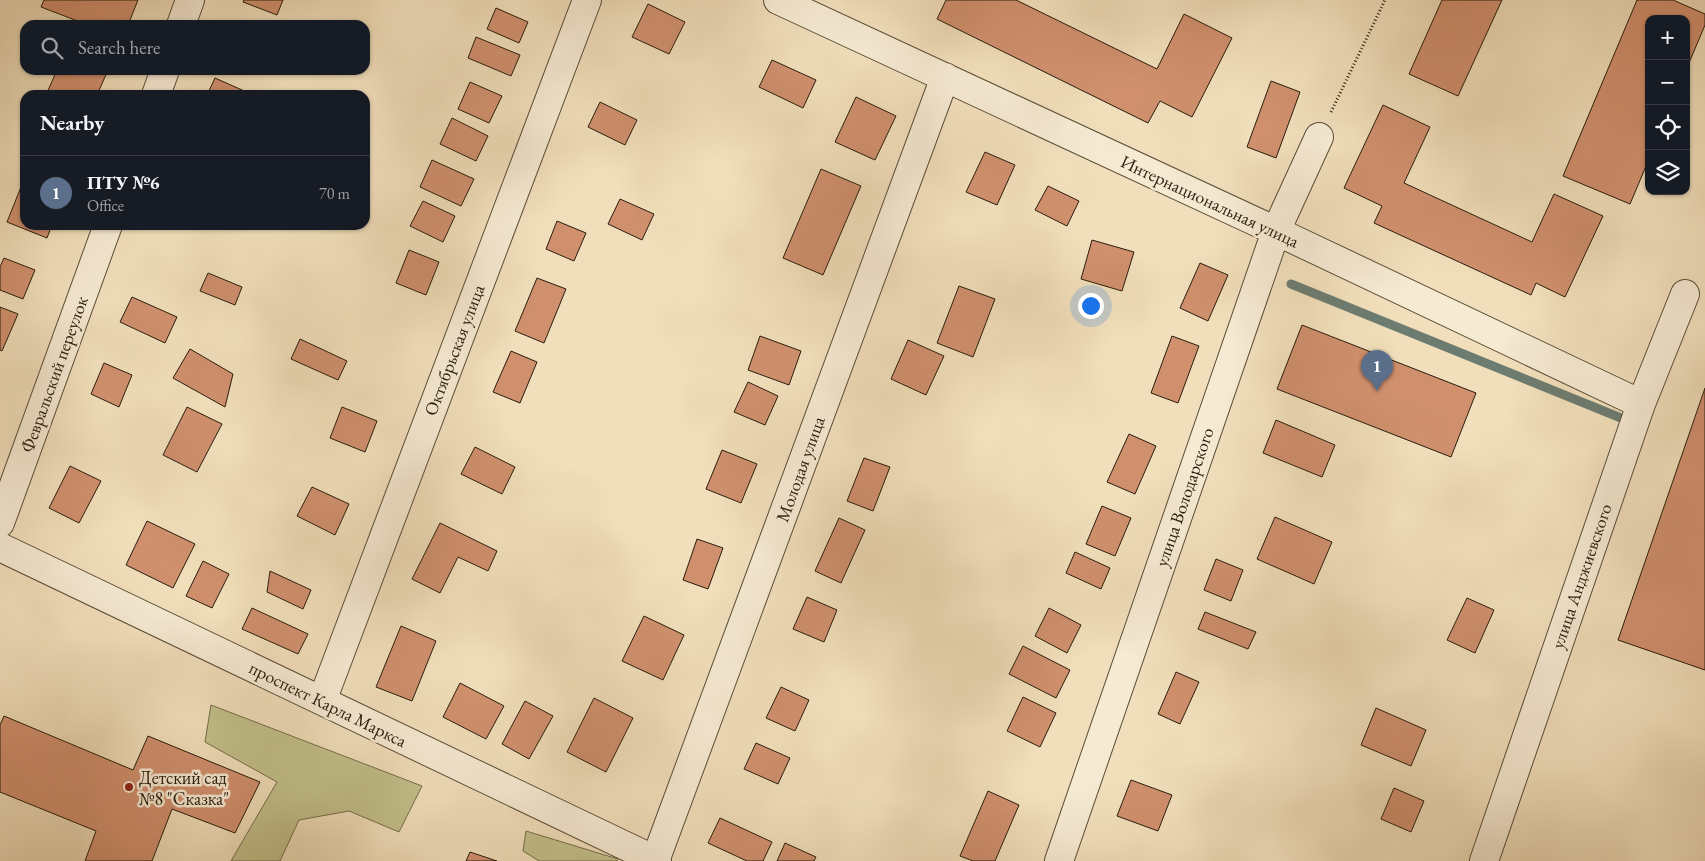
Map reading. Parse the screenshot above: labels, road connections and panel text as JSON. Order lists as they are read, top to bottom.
{
  "streets": {
    "street": [
      "Интернациональная улица",
      "Октябрьская улица",
      "Февральский переулок",
      "Молодая улица",
      "улица Володарского",
      "улица Анджиевского",
      "проспект Карла Маркса"
    ]
  },
  "crossings": [
    ["Интернациональная улица", "Молодая улица"],
    ["Интернациональная улица", "улица Володарского"],
    ["Интернациональная улица", "улица Анджиевского"],
    ["Октябрьская улица", "проспект Карла Маркса"],
    ["Молодая улица", "проспект Карла Маркса"]
  ],
  "places": ["Детский сад №8 \"Сказка\""],
  "page": {
    "map_buttons": ["+", "−"],
    "search": "Search here",
    "heading": "Nearby",
    "list": [
      {
        "mark": "1",
        "name": "ПТУ №6",
        "note": "Office",
        "value": "70 m"
      }
    ],
    "pins": "1"
  }
}
